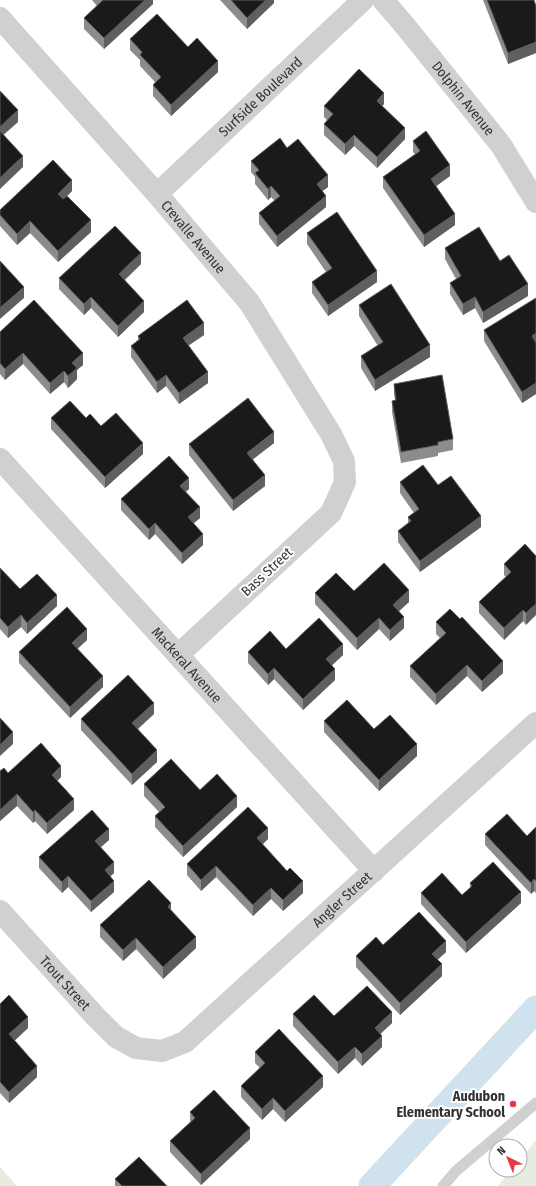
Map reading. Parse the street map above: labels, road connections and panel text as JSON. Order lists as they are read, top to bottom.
{
  "streets": {
    "street": [
      "Surfside Boulevard",
      "Dolphin Avenue",
      "Crevalle Avenue",
      "Bass Street",
      "Mackeral Avenue",
      "Angler Street",
      "Trout Street"
    ]
  },
  "crossings": [
    ["Surfside Boulevard", "Crevalle Avenue"],
    ["Crevalle Avenue", "Bass Street"],
    ["Bass Street", "Mackeral Avenue"],
    ["Mackeral Avenue", "Angler Street"],
    ["Angler Street", "Trout Street"]
  ],
  "places": ["Audubon Elementary School"],
  "north": "top left"
}
